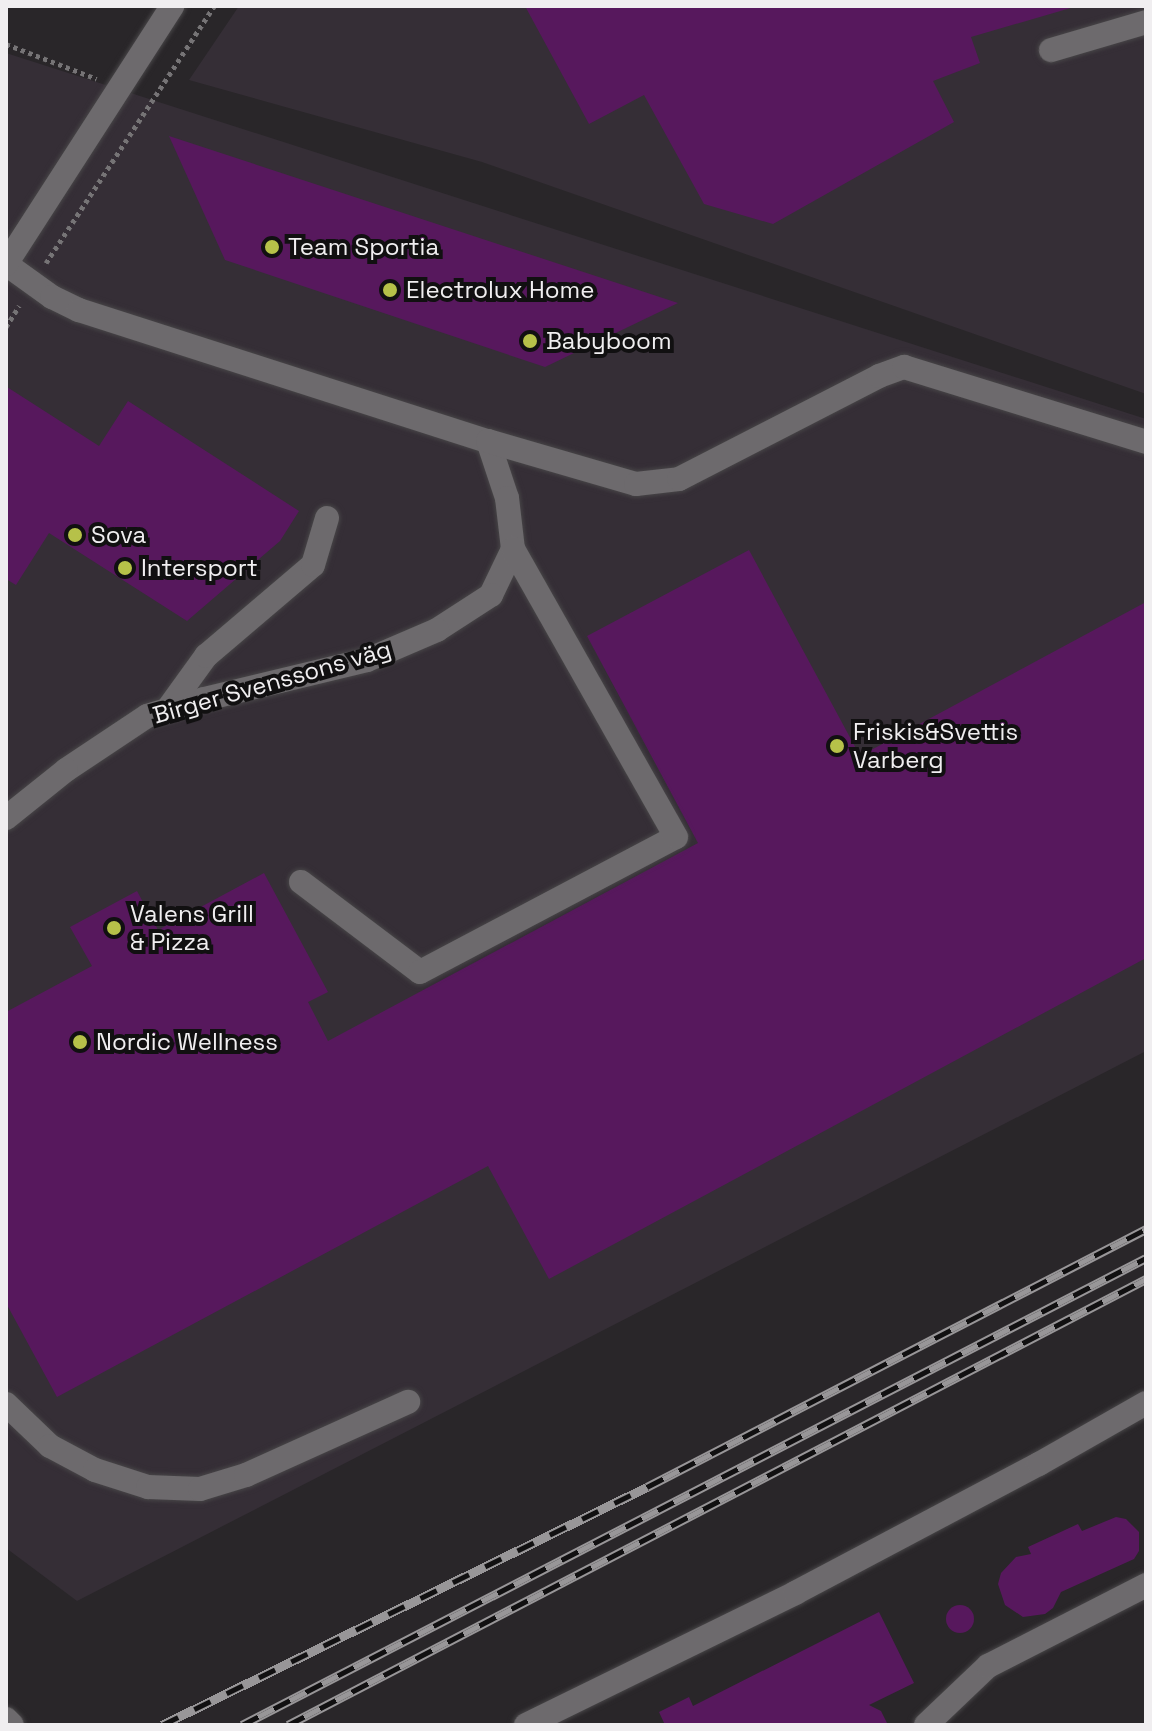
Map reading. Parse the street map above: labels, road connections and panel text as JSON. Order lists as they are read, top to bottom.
{
  "streets": {
    "street": ["Birger Svenssons väg"]
  },
  "places": [
    "Team Sportia",
    "Electrolux Home",
    "Babyboom",
    "Sova",
    "Intersport",
    "Friskis&Svettis Varberg",
    "Valens Grill & Pizza",
    "Nordic Wellness"
  ]
}
